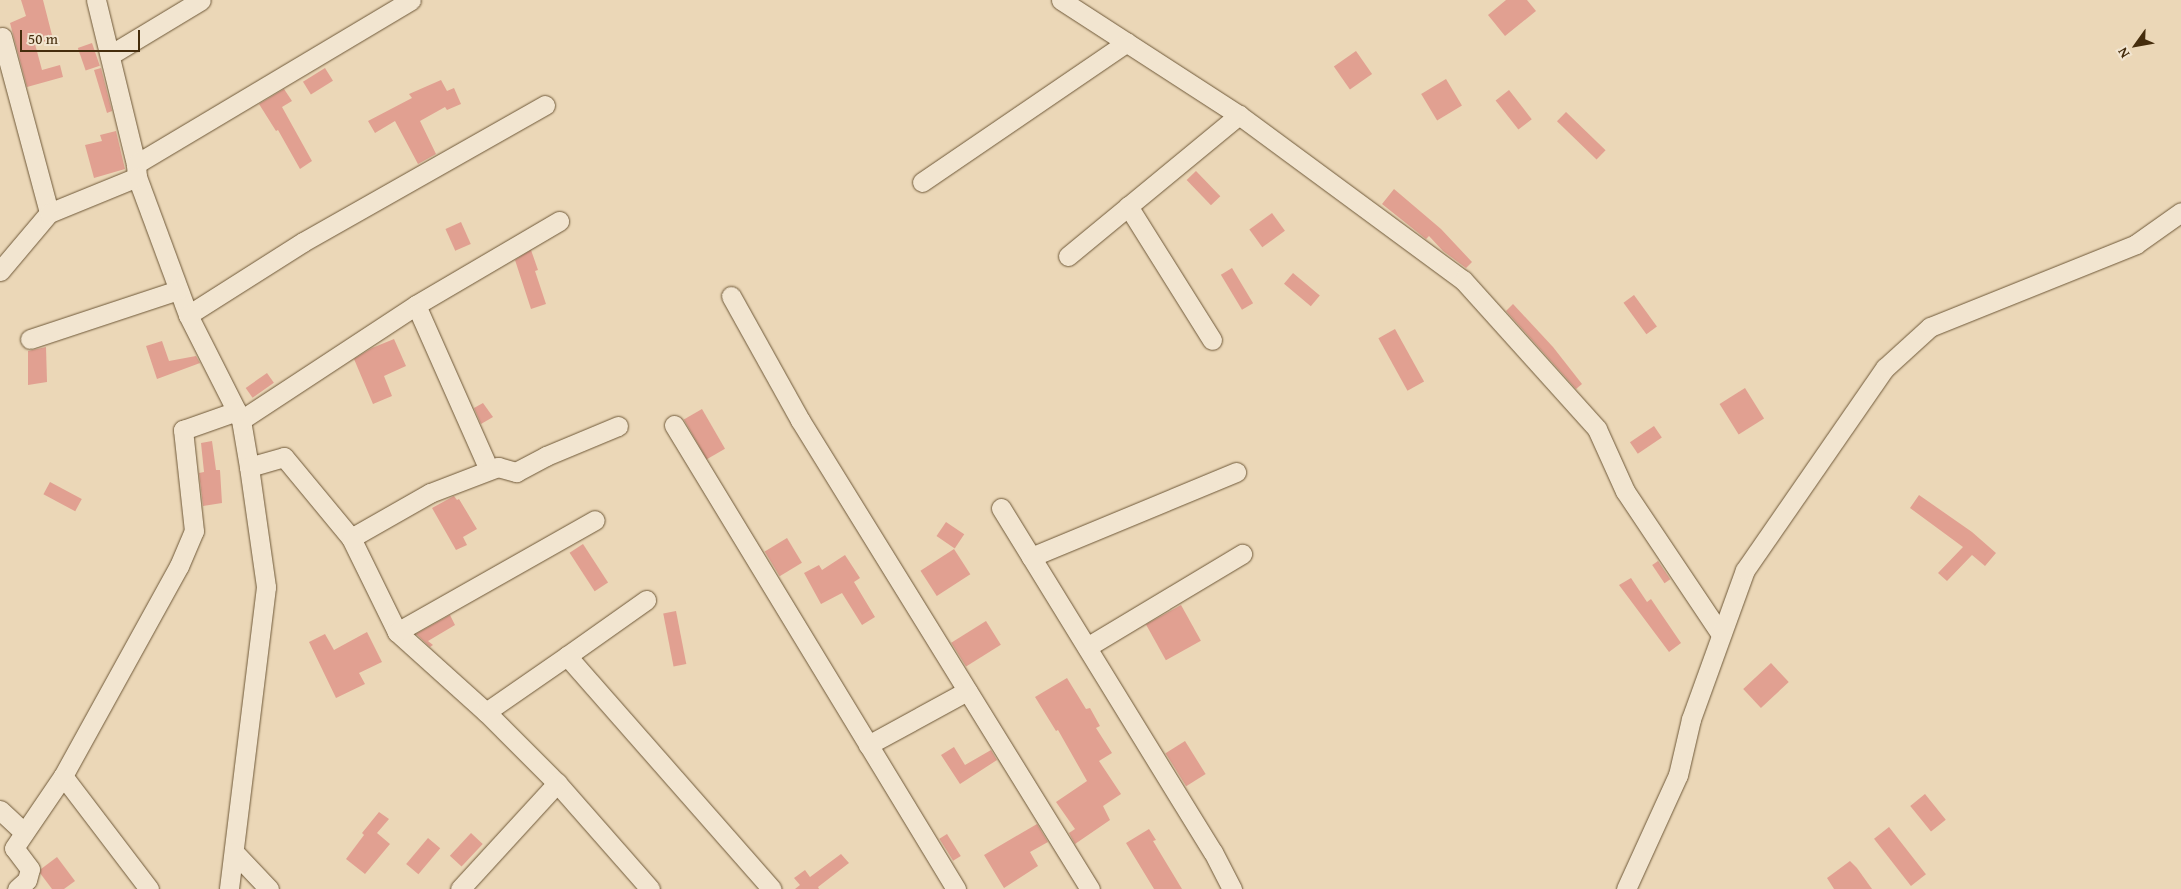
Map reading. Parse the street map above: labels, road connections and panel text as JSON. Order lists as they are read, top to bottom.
{
  "scale_bar": "50 m",
  "north": "bottom left"
}
